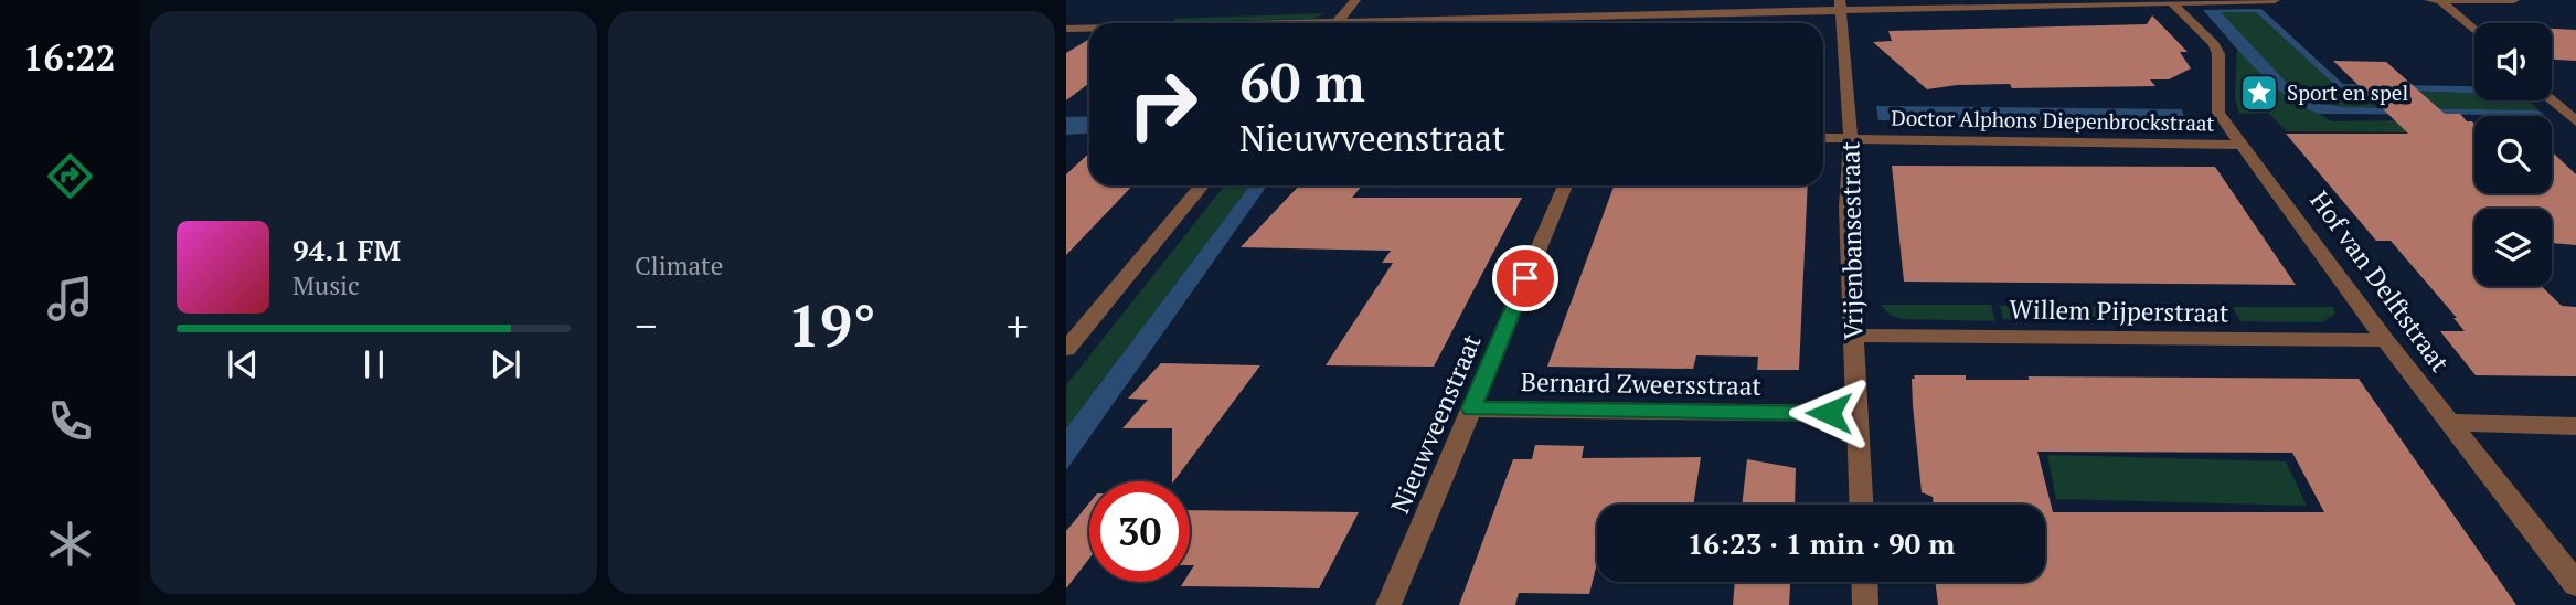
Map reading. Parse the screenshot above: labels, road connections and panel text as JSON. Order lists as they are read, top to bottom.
{
  "streets": {
    "street": [
      "Doctor Alphons Diepenbrockstraat",
      "Vrijenbansestraat",
      "Hof van Delftstraat",
      "Willem Pijperstraat",
      "Bernard Zweersstraat",
      "Nieuwveenstraat"
    ]
  },
  "crossings": [
    ["Doctor Alphons Diepenbrockstraat", "Vrijenbansestraat"],
    ["Doctor Alphons Diepenbrockstraat", "Hof van Delftstraat"],
    ["Vrijenbansestraat", "Willem Pijperstraat"],
    ["Vrijenbansestraat", "Bernard Zweersstraat"],
    ["Hof van Delftstraat", "Willem Pijperstraat"],
    ["Bernard Zweersstraat", "Nieuwveenstraat"]
  ],
  "places": {
    "place": ["Sport en spel"]
  },
  "page": {
    "tabs": "16:22",
    "tile": "Climate",
    "turn": ["60 m", "Nieuwveenstraat"],
    "song": ["94.1 FM", "Music"],
    "heat": ["−", "19°", "+"],
    "limit": "30",
    "trip": "16:23 · 1 min · 90 m"
  }
}
